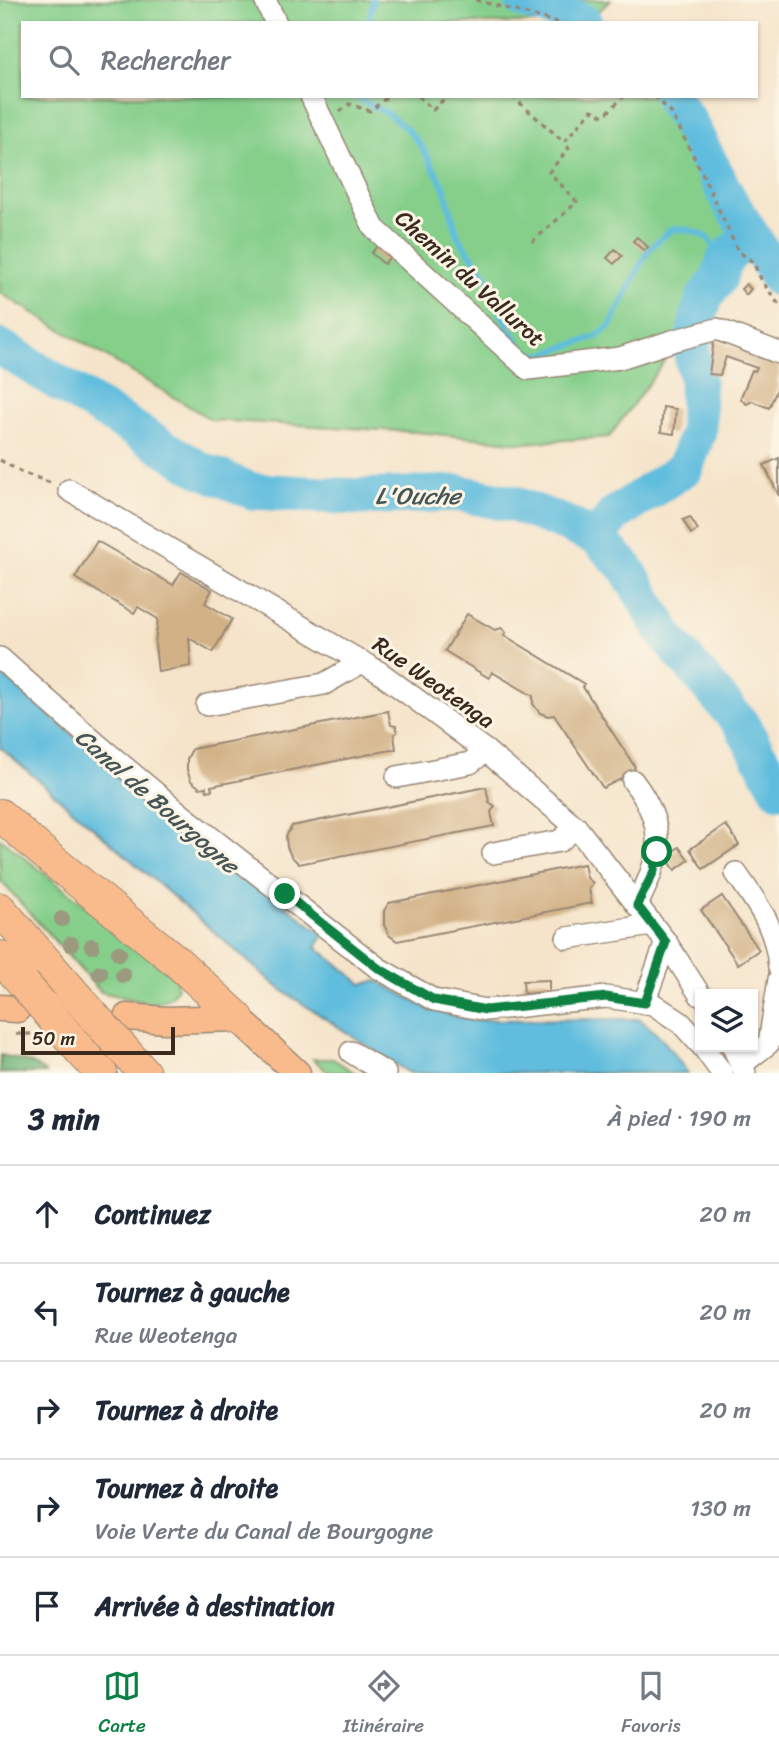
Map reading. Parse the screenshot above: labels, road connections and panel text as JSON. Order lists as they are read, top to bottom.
{
  "streets": {
    "street": ["Chemin du Vallurot", "Rue Weotenga"]
  },
  "water": ["L'Ouche", "Canal de Bourgogne"],
  "scale_bar": "50 m",
  "page": {
    "search": "Rechercher",
    "scale": "50 m",
    "heading": ["3 min", "À pied · 190 m"],
    "list": [
      ["Continuez", "20 m"],
      ["Tournez à gauche", "Rue Weotenga", "20 m"],
      ["Tournez à droite", "20 m"],
      ["Tournez à droite", "Voie Verte du Canal de Bourgogne", "130 m"],
      "Arrivée à destination"
    ],
    "nav": ["Carte", "Itinéraire", "Favoris"]
  }
}
